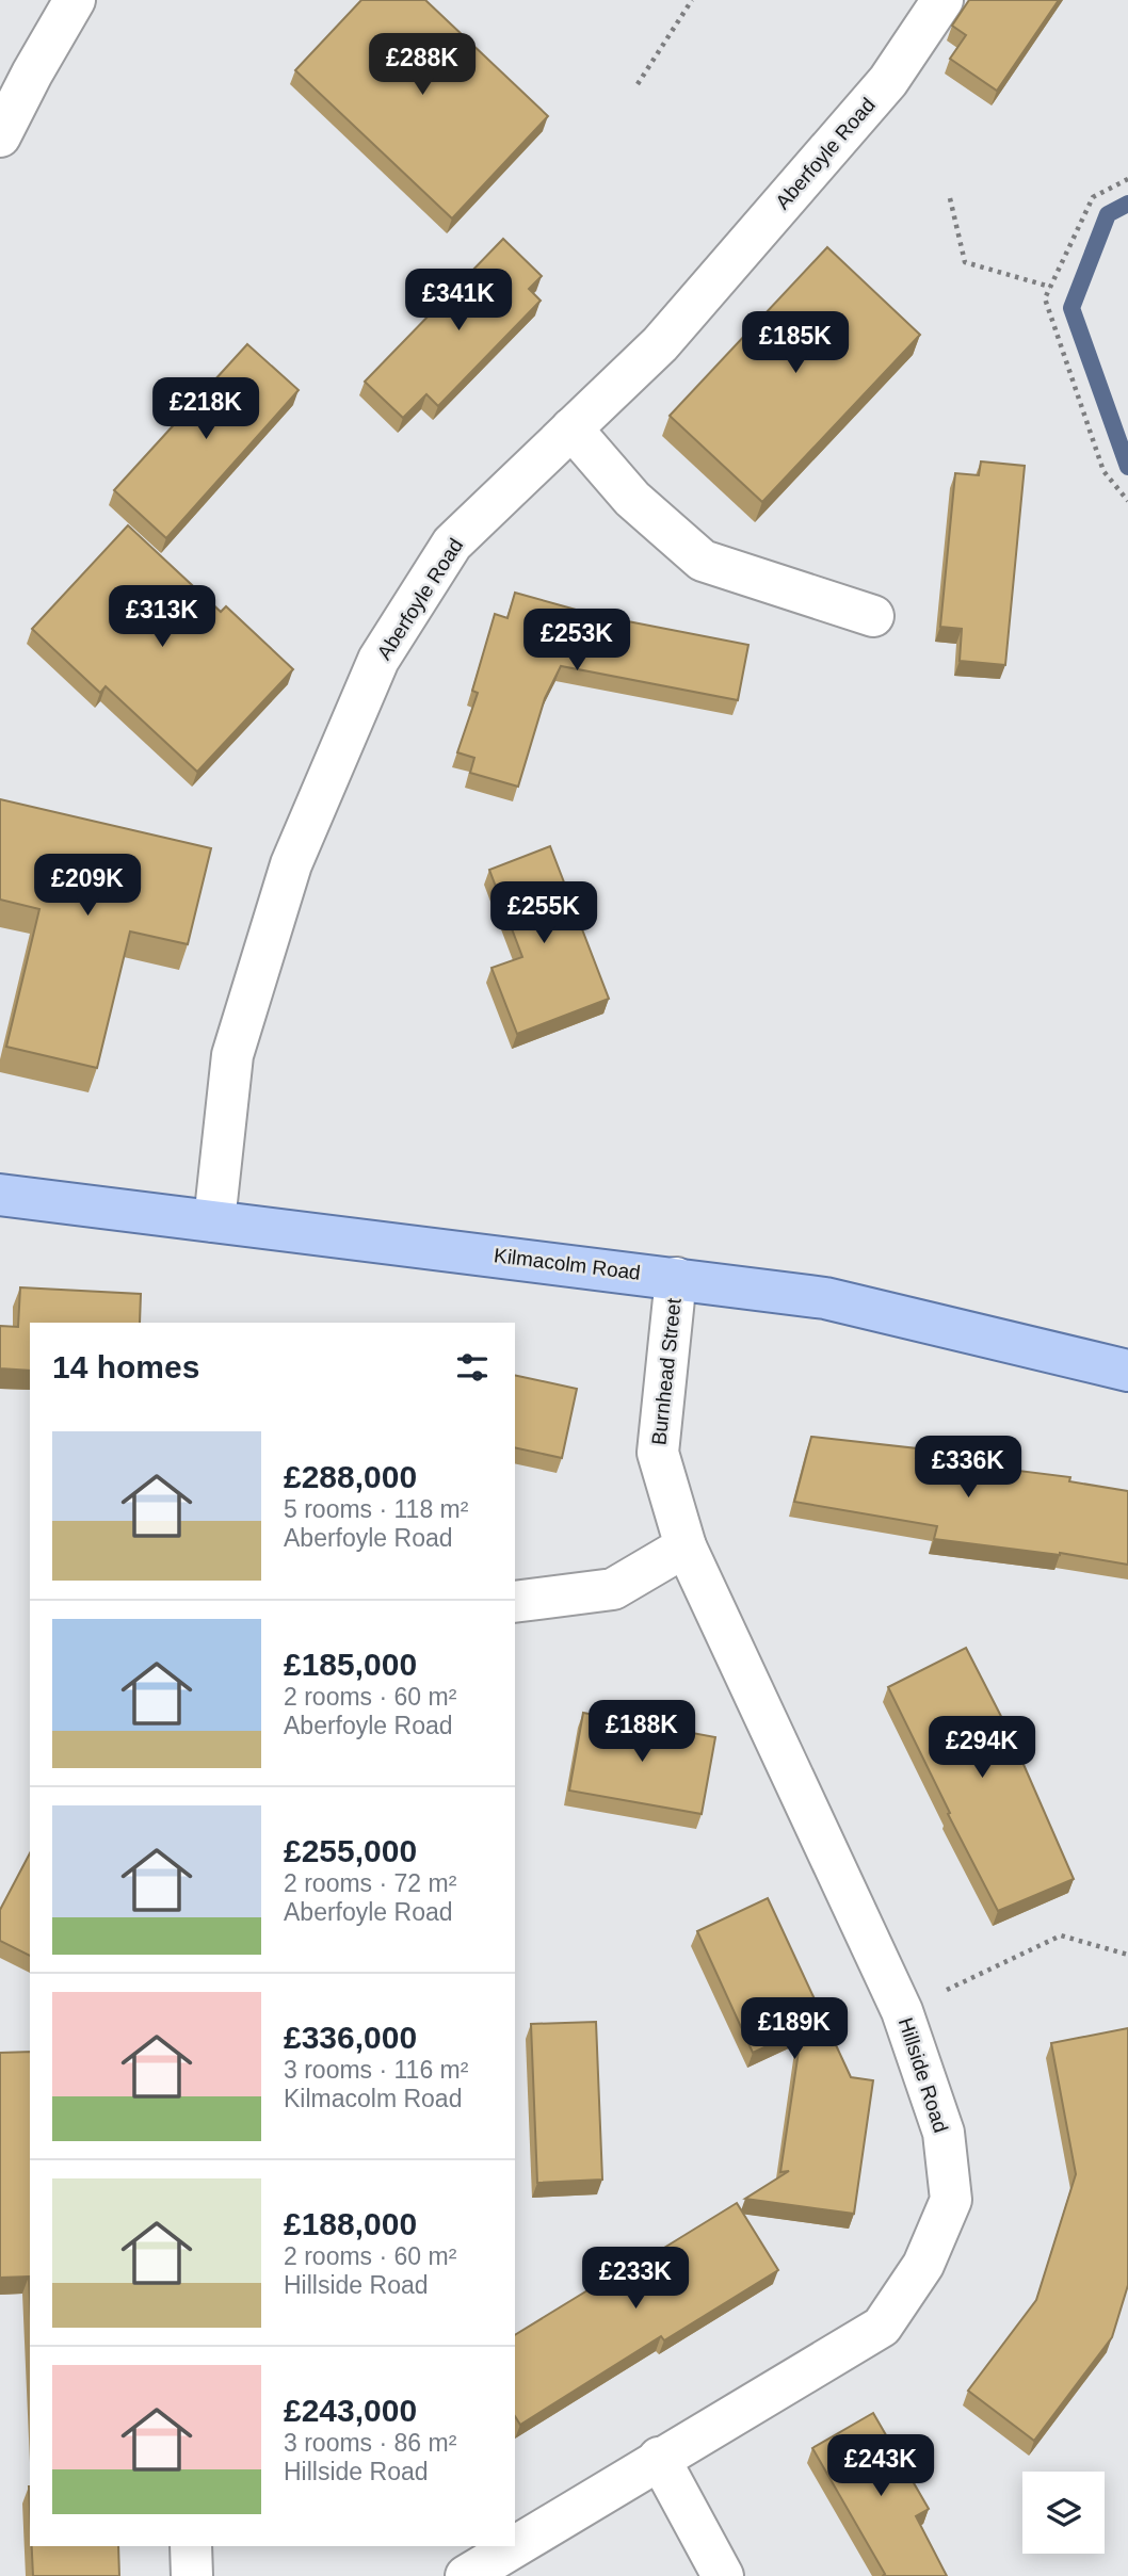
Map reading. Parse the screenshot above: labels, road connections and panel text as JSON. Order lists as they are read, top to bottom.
{
  "streets": {
    "main road": ["Kilmacolm Road"],
    "street": ["Aberfoyle Road", "Burnhead Street", "Hillside Road"]
  },
  "crossings": [
    ["Aberfoyle Road", "Kilmacolm Road"],
    ["Kilmacolm Road", "Burnhead Street"],
    ["Burnhead Street", "Hillside Road"]
  ],
  "page": {
    "price": [
      "£288K",
      "£341K",
      "£185K",
      "£218K",
      "£313K",
      "£253K",
      "£209K",
      "£255K",
      "£336K",
      "£188K",
      "£294K",
      "£189K",
      "£233K",
      "£243K"
    ],
    "heading": "14 homes",
    "list": [
      {
        "name": "£288,000",
        "note": "5 rooms · 118 m² · Aberfoyle Road"
      },
      {
        "name": "£185,000",
        "note": "2 rooms · 60 m² · Aberfoyle Road"
      },
      {
        "name": "£255,000",
        "note": "2 rooms · 72 m² · Aberfoyle Road"
      },
      {
        "name": "£336,000",
        "note": "3 rooms · 116 m² · Kilmacolm Road"
      },
      {
        "name": "£188,000",
        "note": "2 rooms · 60 m² · Hillside Road"
      },
      {
        "name": "£243,000",
        "note": "3 rooms · 86 m² · Hillside Road"
      }
    ]
  }
}
